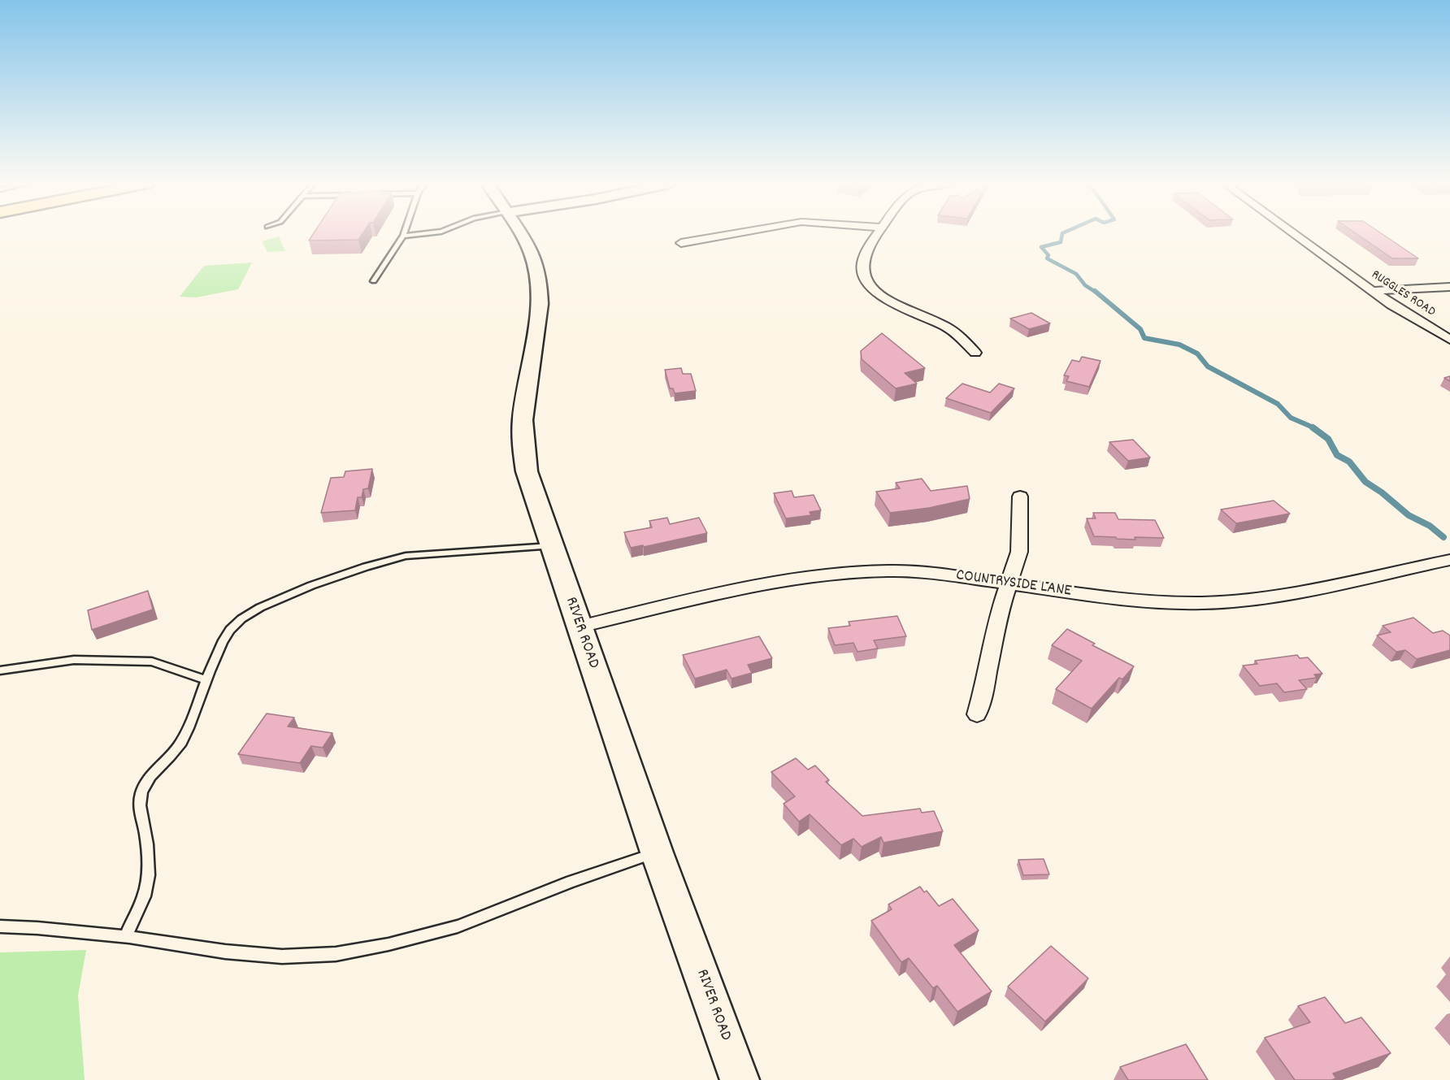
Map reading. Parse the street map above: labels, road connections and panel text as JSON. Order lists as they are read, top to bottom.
{
  "streets": {
    "main road": ["RIVER ROAD"],
    "street": ["RUGGLES ROAD", "COUNTRYSIDE LANE"]
  },
  "crossings": [
    ["COUNTRYSIDE LANE", "RIVER ROAD"]
  ]
}
